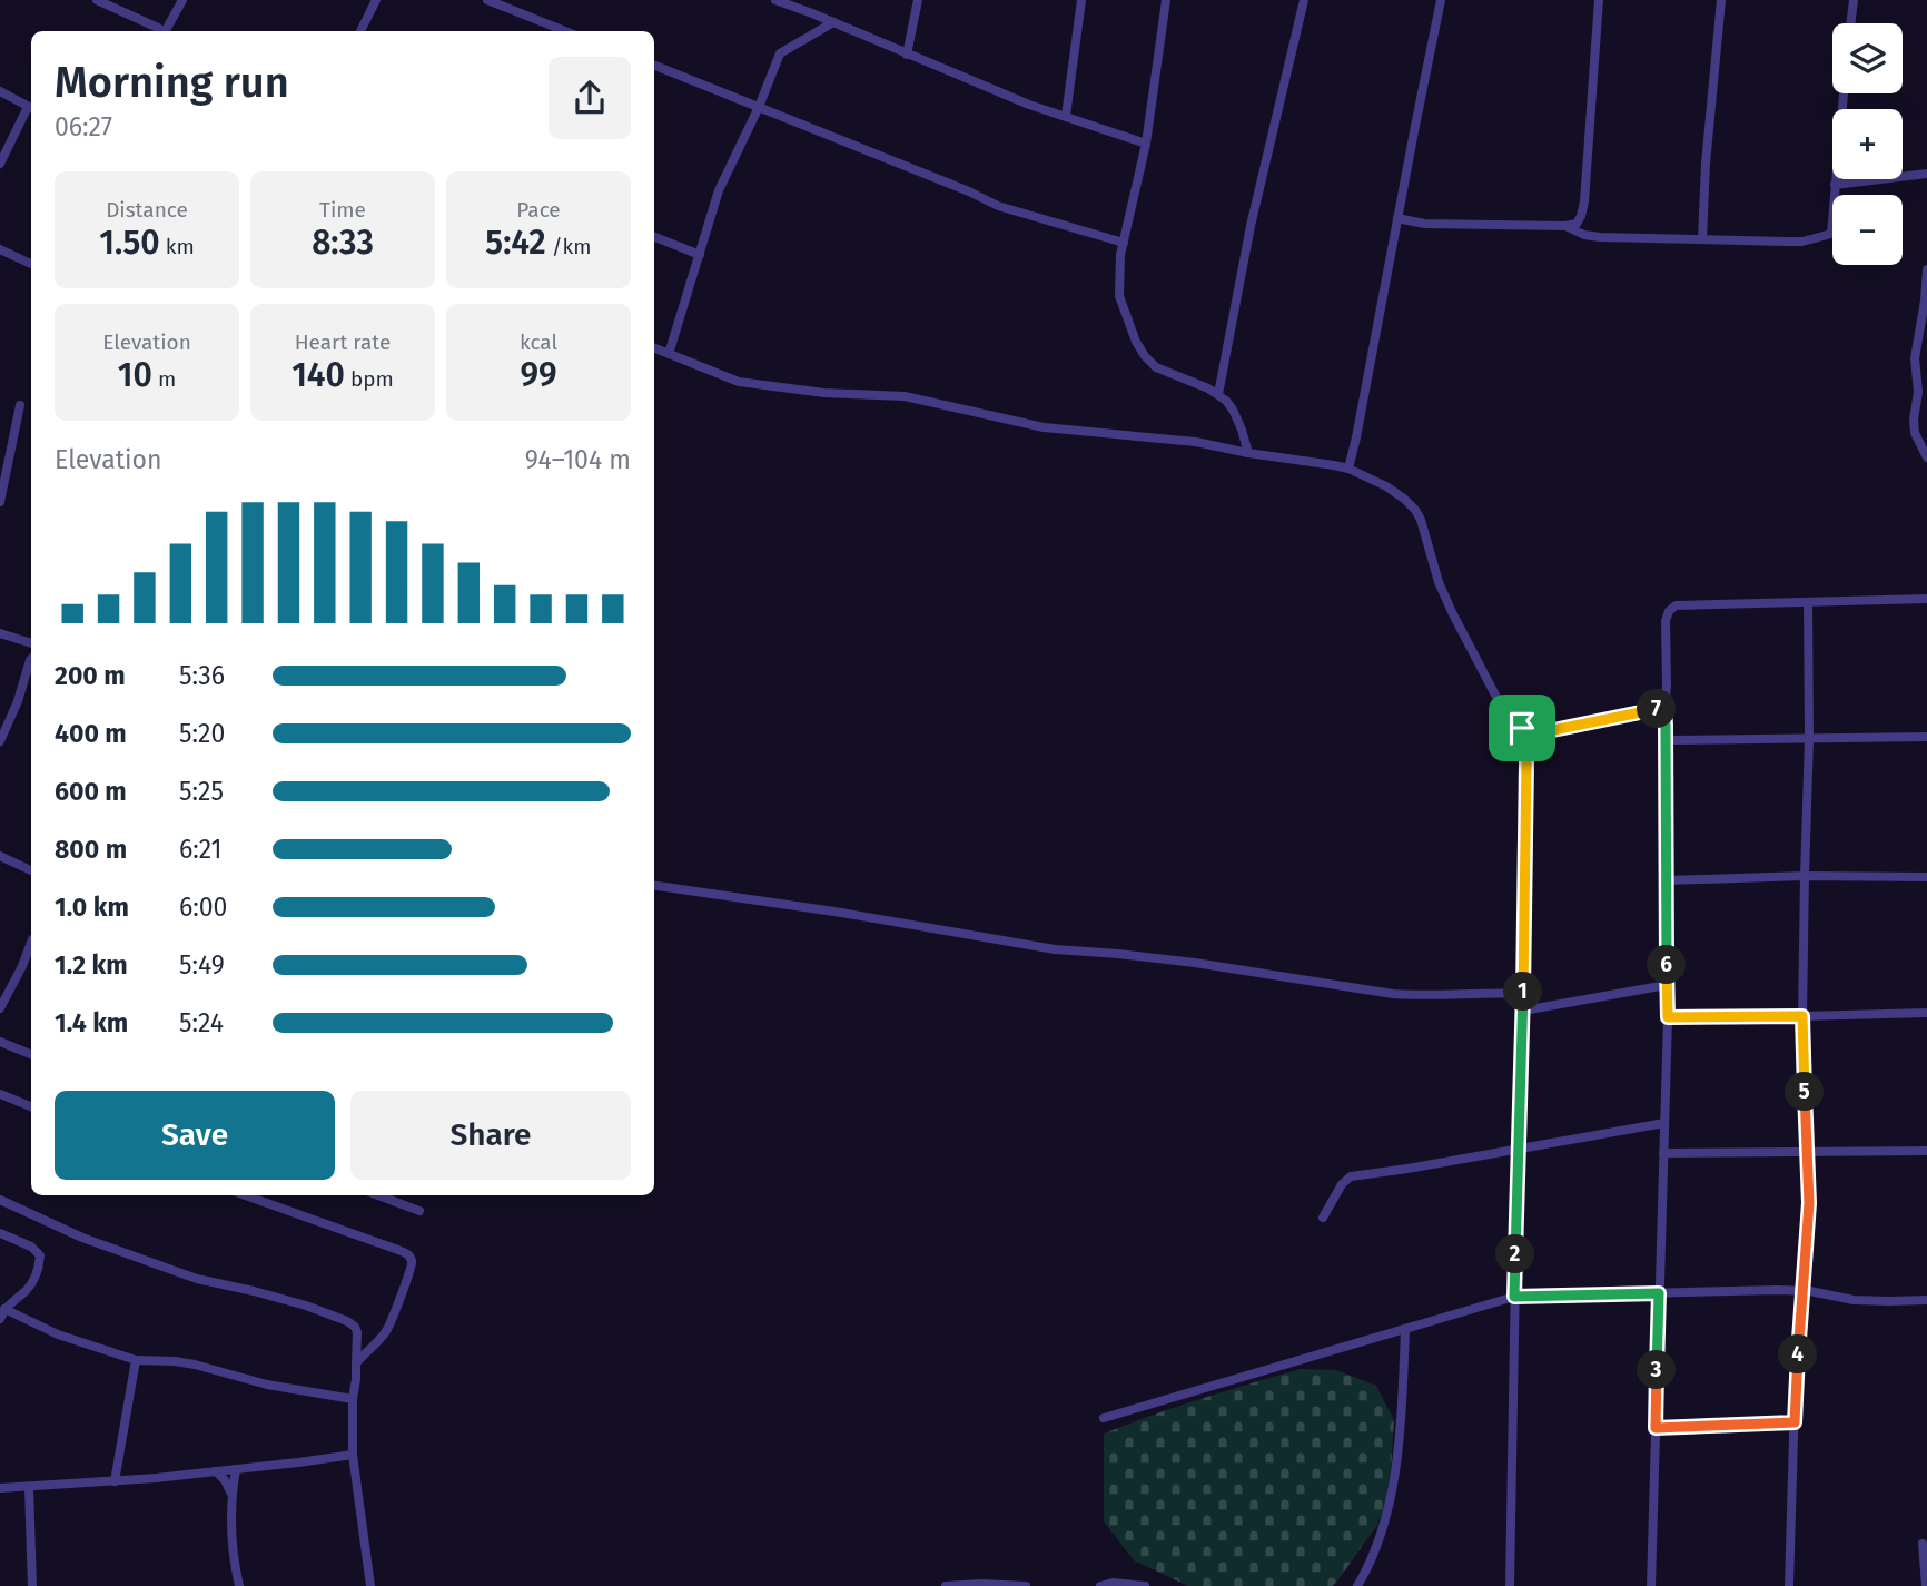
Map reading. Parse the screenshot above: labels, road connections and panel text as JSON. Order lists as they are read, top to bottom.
{
  "page": {
    "map_buttons": ["+", "−"],
    "heading": ["Morning run", "06:27"],
    "stats": [
      ["Distance", "1.50 km"],
      ["Time", "8:33"],
      ["Pace", "5:42 /km"],
      ["Elevation", "10 m"],
      ["Heart rate", "140 bpm"],
      ["kcal", "99"]
    ],
    "chart": ["Elevation", "94–104 m"],
    "list": [
      {
        "name": "200 m",
        "note": "5:36"
      },
      {
        "name": "400 m",
        "note": "5:20"
      },
      {
        "name": "600 m",
        "note": "5:25"
      },
      {
        "name": "800 m",
        "note": "6:21"
      },
      {
        "name": "1.0 km",
        "note": "6:00"
      },
      {
        "name": "1.2 km",
        "note": "5:49"
      },
      {
        "name": "1.4 km",
        "note": "5:24"
      }
    ],
    "pins": [
      "7",
      "6",
      "1",
      "5",
      "2",
      "4",
      "3"
    ],
    "buttons": ["Save", "Share"]
  }
}
